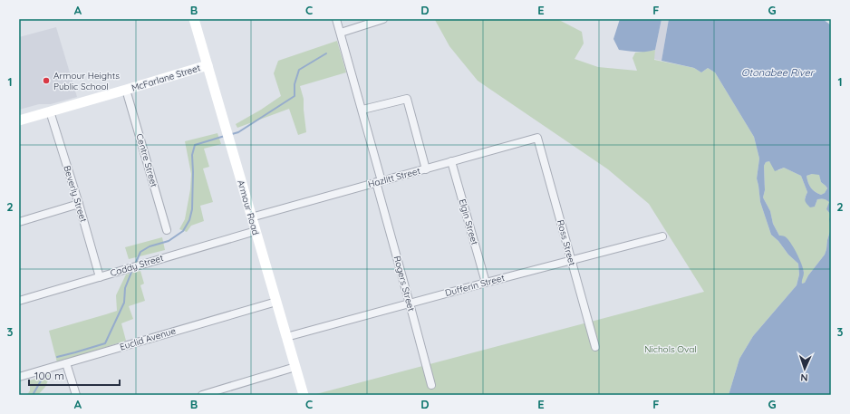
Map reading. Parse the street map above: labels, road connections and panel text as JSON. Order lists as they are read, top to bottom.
{
  "streets": {
    "main road": ["McFarlane Street", "Armour Road"],
    "street": [
      "Centre Street",
      "Hazlitt Street",
      "Beverly Street",
      "Elgin Street",
      "Ross Street",
      "Caddy Street",
      "Rogers Street",
      "Dufferin Street",
      "Euclid Avenue"
    ]
  },
  "crossings": [
    ["McFarlane Street", "Centre Street"],
    ["McFarlane Street", "Beverly Street"],
    ["McFarlane Street", "Armour Road"],
    ["Hazlitt Street", "Armour Road"],
    ["Hazlitt Street", "Elgin Street"],
    ["Hazlitt Street", "Ross Street"],
    ["Hazlitt Street", "Rogers Street"],
    ["Beverly Street", "Caddy Street"],
    ["Armour Road", "Caddy Street"],
    ["Armour Road", "Dufferin Street"],
    ["Armour Road", "Euclid Avenue"],
    ["Elgin Street", "Dufferin Street"],
    ["Ross Street", "Dufferin Street"],
    ["Rogers Street", "Dufferin Street"]
  ],
  "water": ["Otonabee River"],
  "parks": ["Nichols Oval"],
  "places": ["Armour Heights Public School"],
  "scale_bar": "100 m",
  "north": "bottom",
  "grid": {
    "columns": [
      "A",
      "B",
      "C",
      "D",
      "E",
      "F",
      "G"
    ],
    "rows": ["1", "2", "3"]
  }
}
